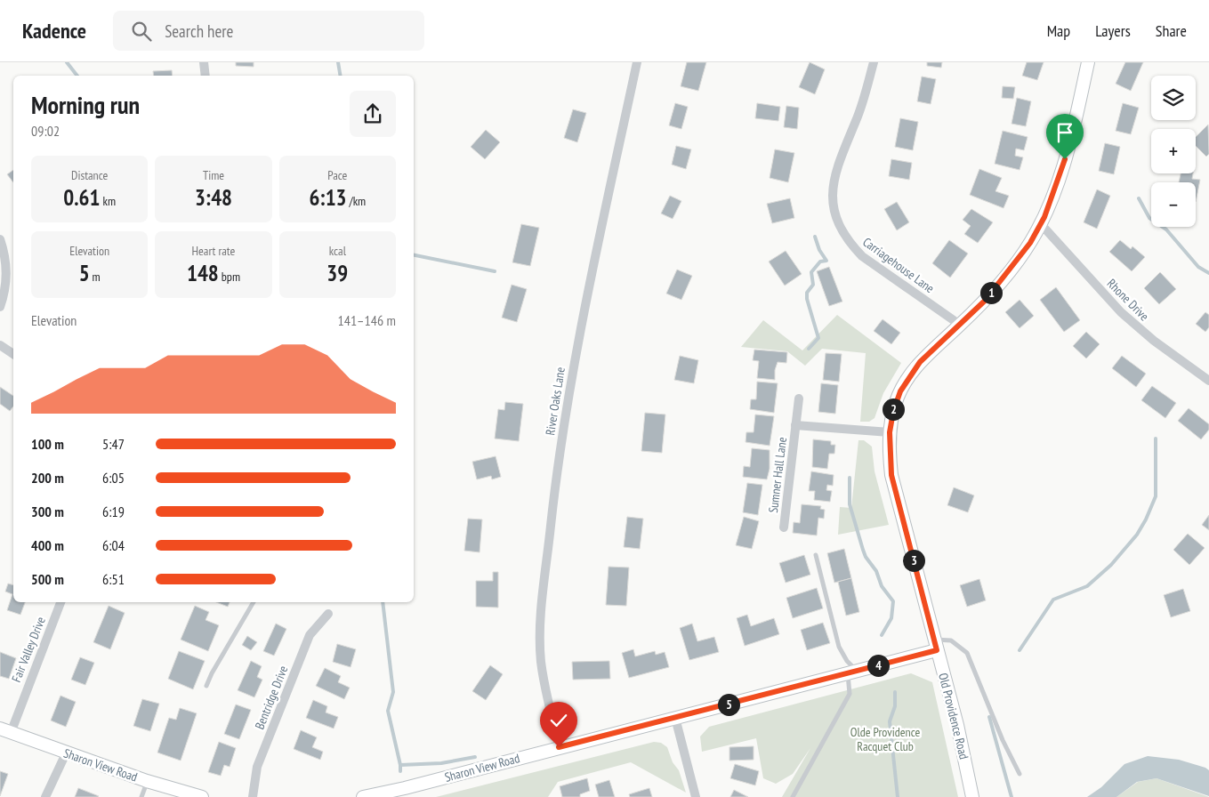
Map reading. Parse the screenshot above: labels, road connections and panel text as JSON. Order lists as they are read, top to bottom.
{
  "streets": {
    "street": [
      "Carriagehouse Lane",
      "Rhone Drive",
      "River Oaks Lane",
      "Sumner Hall Lane",
      "Fair Valley Drive",
      "Bentridge Drive",
      "Old Providence Road",
      "Sharon View Road"
    ]
  },
  "crossings": [
    ["Carriagehouse Lane", "Old Providence Road"],
    ["Rhone Drive", "Old Providence Road"],
    ["River Oaks Lane", "Sharon View Road"],
    ["Sumner Hall Lane", "Old Providence Road"],
    ["Fair Valley Drive", "Sharon View Road"],
    ["Old Providence Road", "Sharon View Road"]
  ],
  "parks": ["Olde Providence Racquet Club"],
  "page": {
    "header": "Kadence",
    "search": "Search here",
    "nav": ["Map", "Layers", "Share"],
    "map_buttons": ["+", "−"],
    "heading": ["Morning run", "09:02"],
    "stats": [
      ["Distance", "0.61 km"],
      ["Time", "3:48"],
      ["Pace", "6:13 /km"],
      ["Elevation", "5 m"],
      ["Heart rate", "148 bpm"],
      ["kcal", "39"]
    ],
    "pins": [
      "1",
      "2",
      "3",
      "4",
      "5"
    ],
    "chart": ["Elevation", "141–146 m"],
    "list": [
      {
        "name": "100 m",
        "note": "5:47"
      },
      {
        "name": "200 m",
        "note": "6:05"
      },
      {
        "name": "300 m",
        "note": "6:19"
      },
      {
        "name": "400 m",
        "note": "6:04"
      },
      {
        "name": "500 m",
        "note": "6:51"
      }
    ]
  }
}
